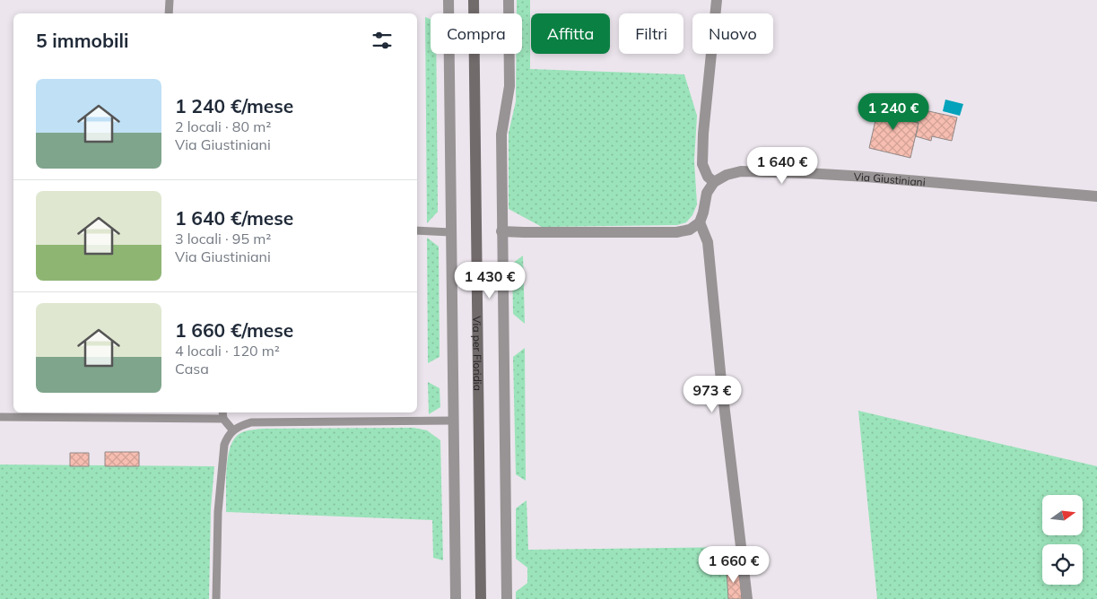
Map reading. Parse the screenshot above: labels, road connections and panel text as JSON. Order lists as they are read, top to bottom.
{
  "streets": {
    "main road": ["Via per Floridia"],
    "street": ["Via Giustiniani"]
  },
  "north": "right",
  "page": {
    "chip": [
      "Compra",
      "Affitta",
      "Filtri",
      "Nuovo"
    ],
    "heading": "5 immobili",
    "list": [
      {
        "name": "1 240 €/mese",
        "note": "2 locali · 80 m² · Via Giustiniani"
      },
      {
        "name": "1 640 €/mese",
        "note": "3 locali · 95 m² · Via Giustiniani"
      },
      {
        "name": "1 660 €/mese",
        "note": "4 locali · 120 m² · Casa"
      }
    ],
    "price": [
      "1 240 €",
      "1 640 €",
      "1 430 €",
      "973 €",
      "1 660 €"
    ]
  }
}
